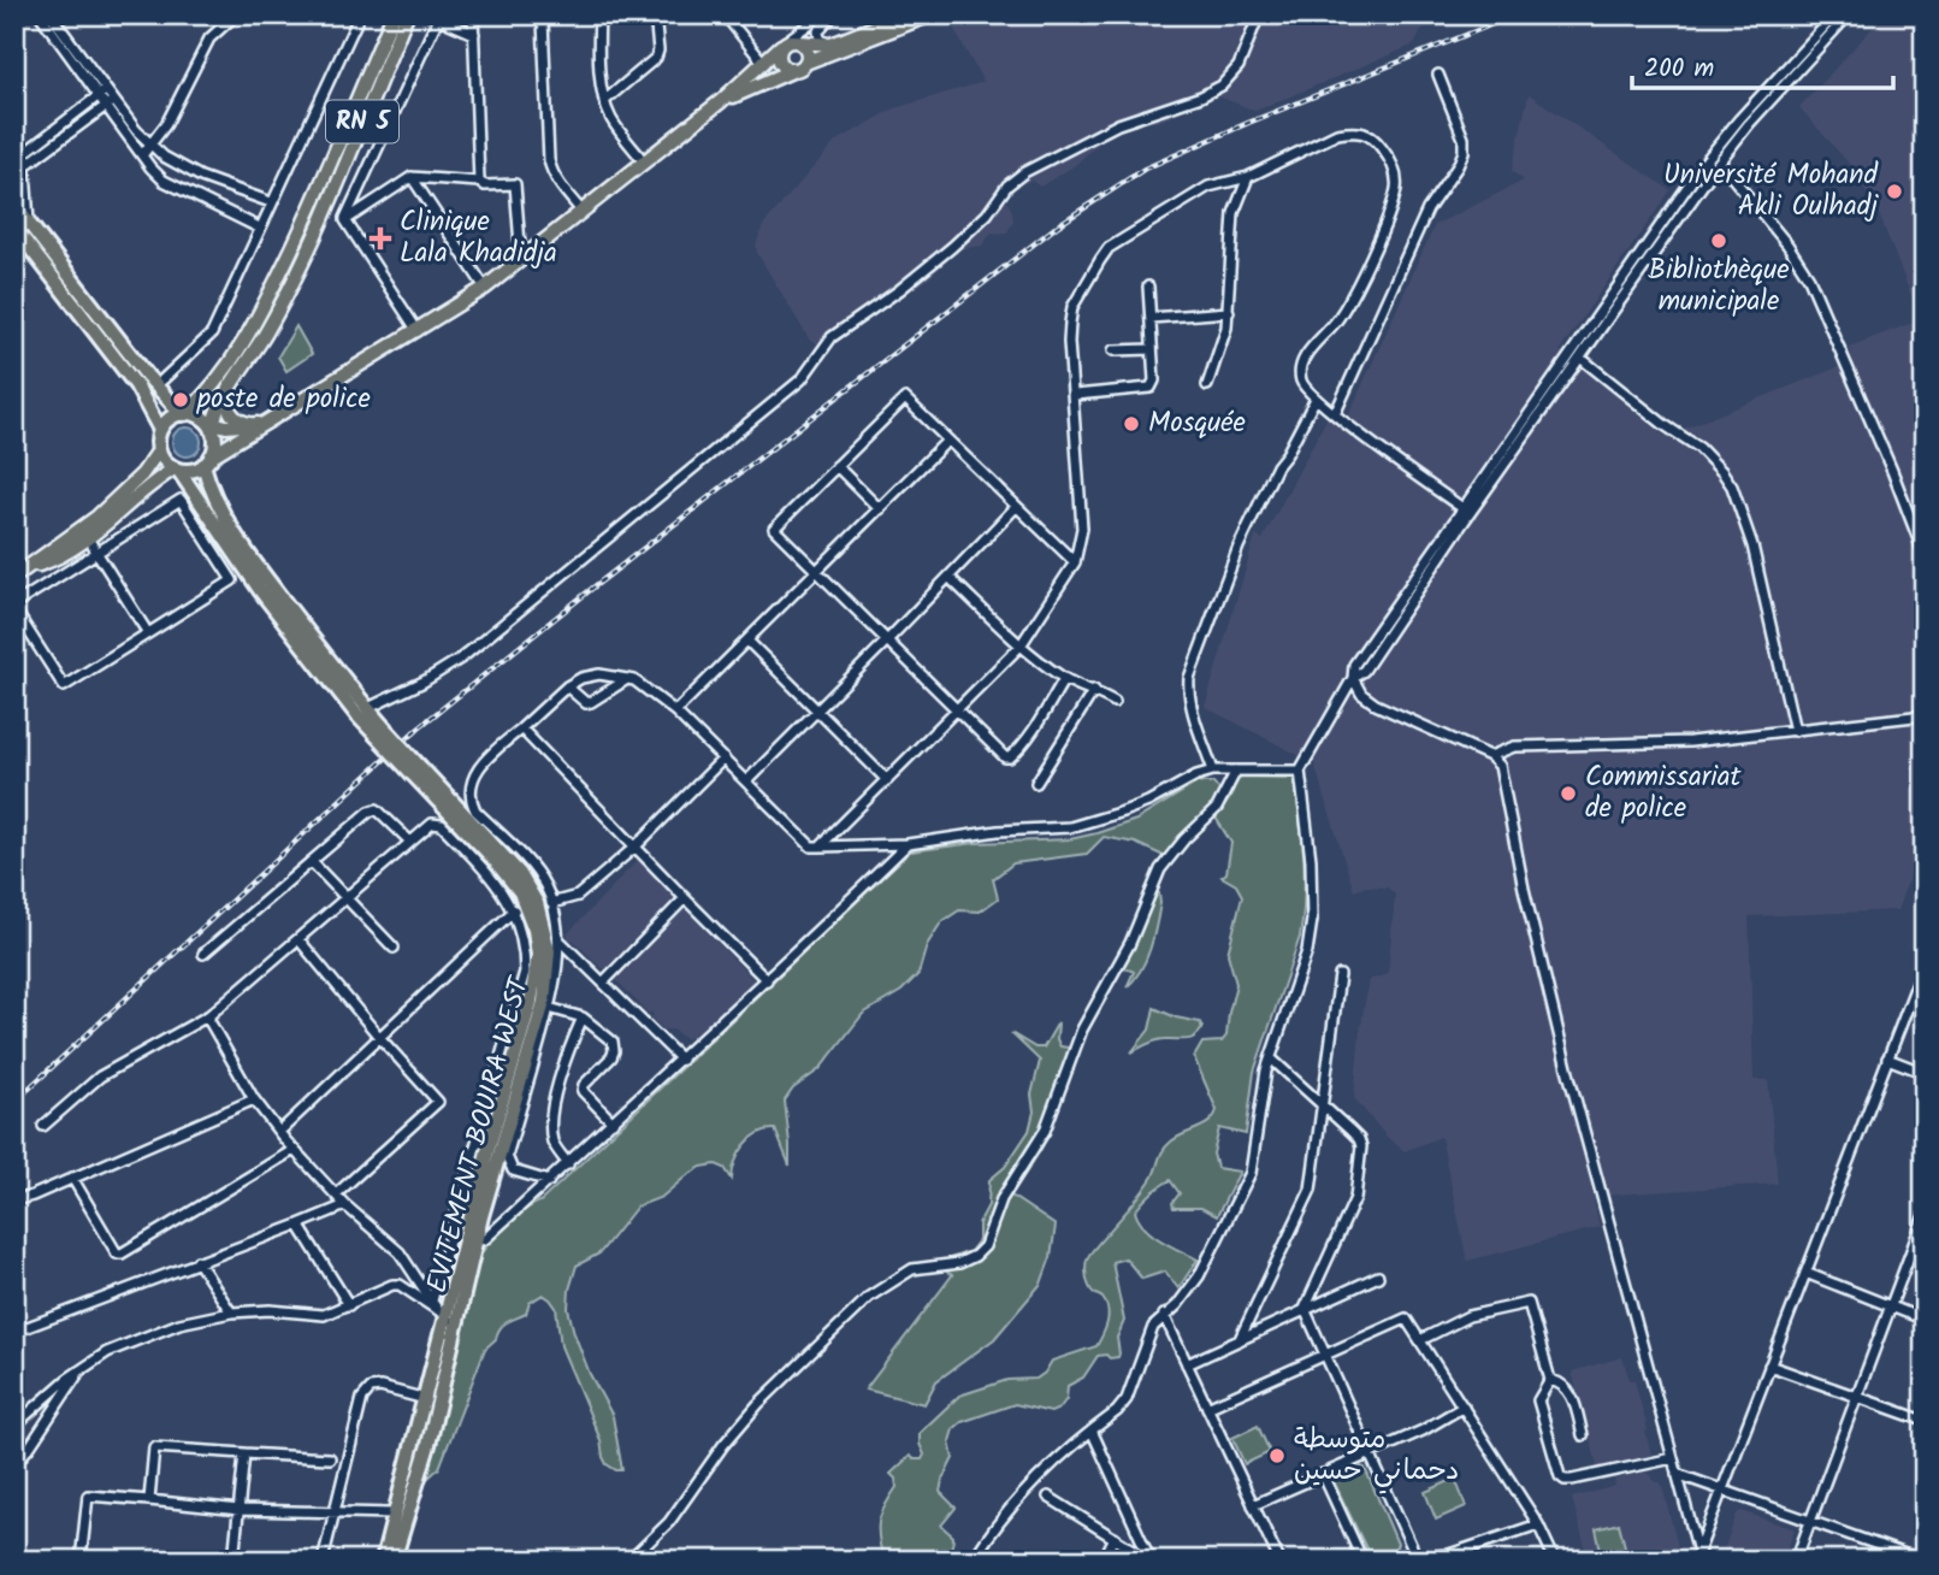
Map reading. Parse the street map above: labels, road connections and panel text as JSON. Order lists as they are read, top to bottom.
{
  "streets": {
    "highway": ["EVITEMENT BOUIRA WEST"],
    "main road": ["RN 5"]
  },
  "places": {
    "other": [
      "Université Mohand Akli Oulhadj",
      "Bibliothèque municipale",
      "poste de police",
      "Mosquée",
      "Commissariat de police",
      "متوسطة دحماني حسين"
    ],
    "health": ["Clinique Lala Khadidja"]
  },
  "scale_bar": "200 m"
}
